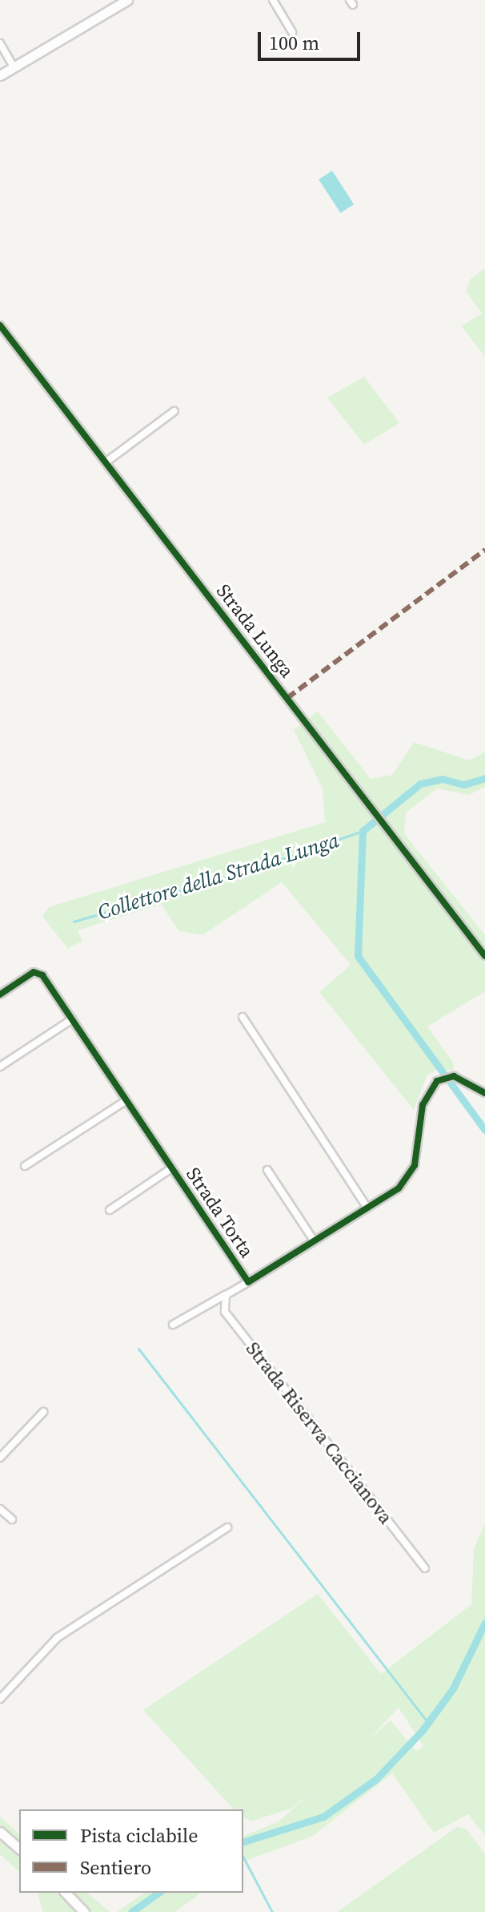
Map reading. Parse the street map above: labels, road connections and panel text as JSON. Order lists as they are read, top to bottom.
{
  "streets": {
    "street": ["Strada Lunga", "Strada Torta", "Strada Riserva Caccianova"]
  },
  "water": ["Collettore della Strada Lunga"],
  "legend": ["Pista ciclabile", "Sentiero"],
  "scale_bar": "100 m"
}
